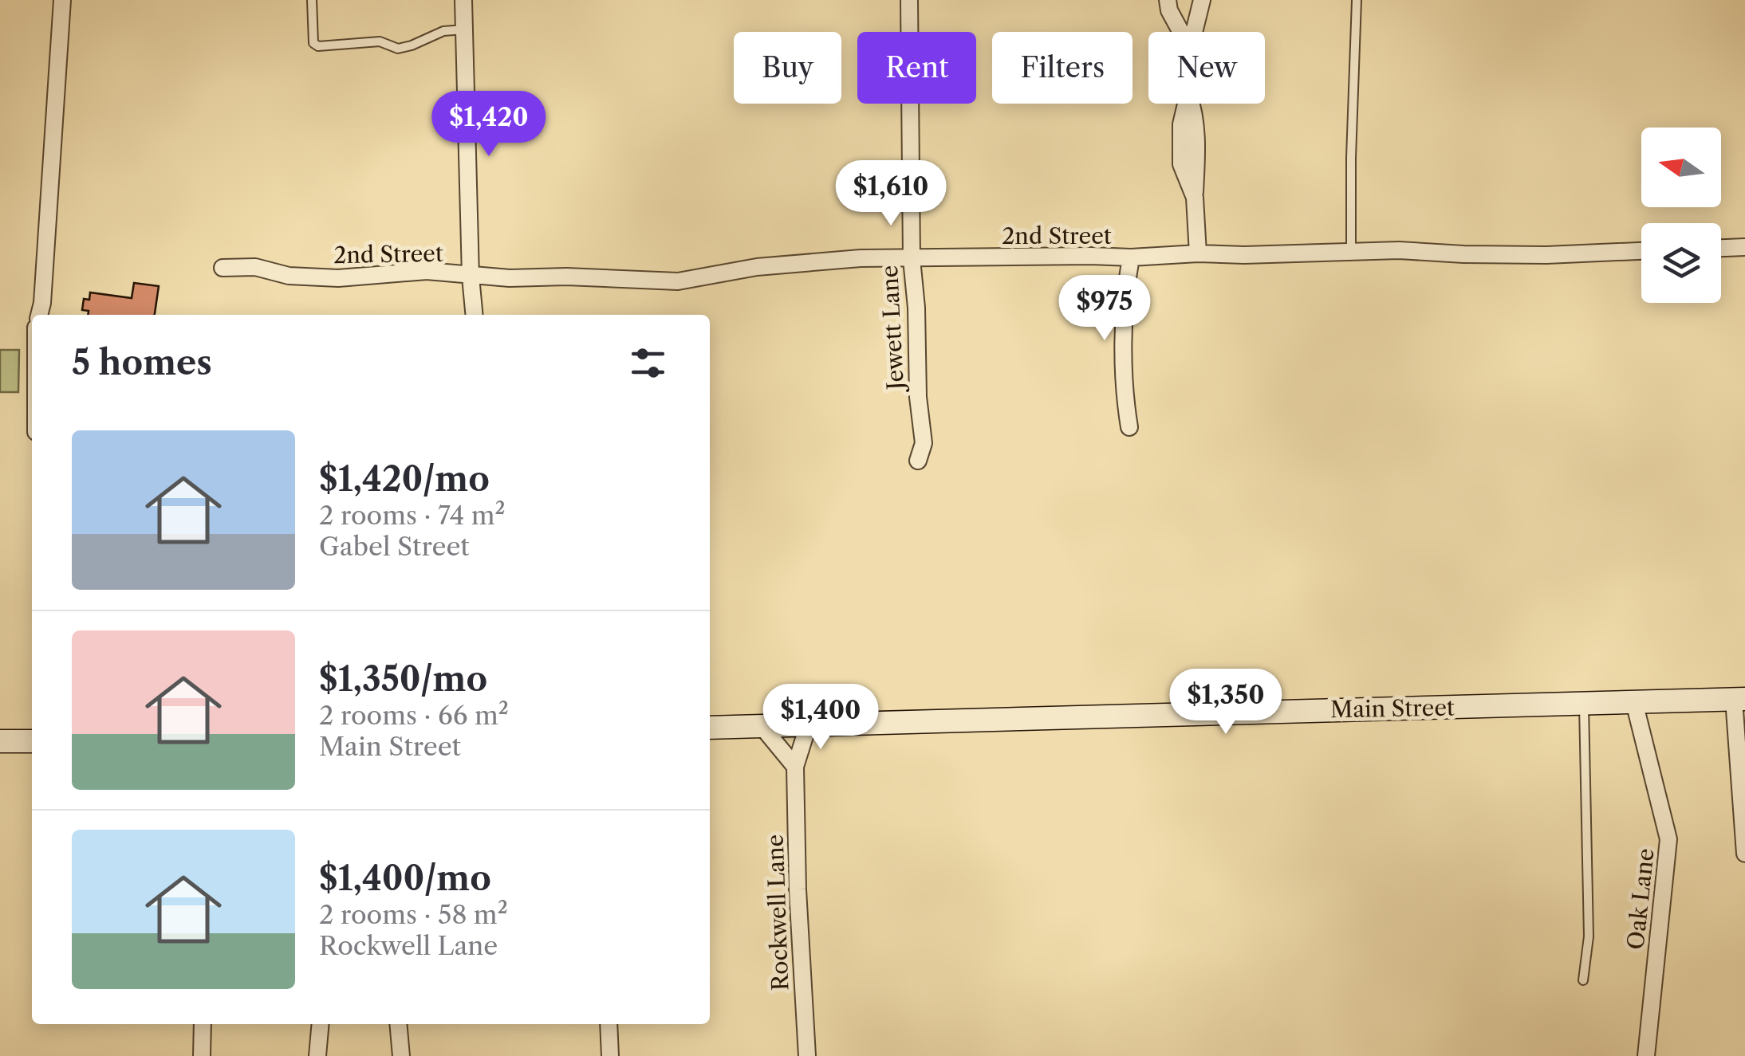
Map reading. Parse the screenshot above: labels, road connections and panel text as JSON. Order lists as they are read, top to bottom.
{
  "streets": {
    "main road": ["Main Street"],
    "street": [
      "2nd Street",
      "Jewett Lane",
      "Oak Lane",
      "Rockwell Lane"
    ]
  },
  "crossings": [
    ["2nd Street", "Jewett Lane"],
    ["Main Street", "Oak Lane"],
    ["Main Street", "Rockwell Lane"]
  ],
  "north": "left",
  "page": {
    "chip": [
      "Buy",
      "Rent",
      "Filters",
      "New"
    ],
    "price": [
      "$1,420",
      "$1,610",
      "$975",
      "$1,350",
      "$1,400"
    ],
    "heading": "5 homes",
    "list": [
      {
        "name": "$1,420/mo",
        "note": "2 rooms · 74 m² · Gabel Street"
      },
      {
        "name": "$1,350/mo",
        "note": "2 rooms · 66 m² · Main Street"
      },
      {
        "name": "$1,400/mo",
        "note": "2 rooms · 58 m² · Rockwell Lane"
      }
    ]
  }
}
